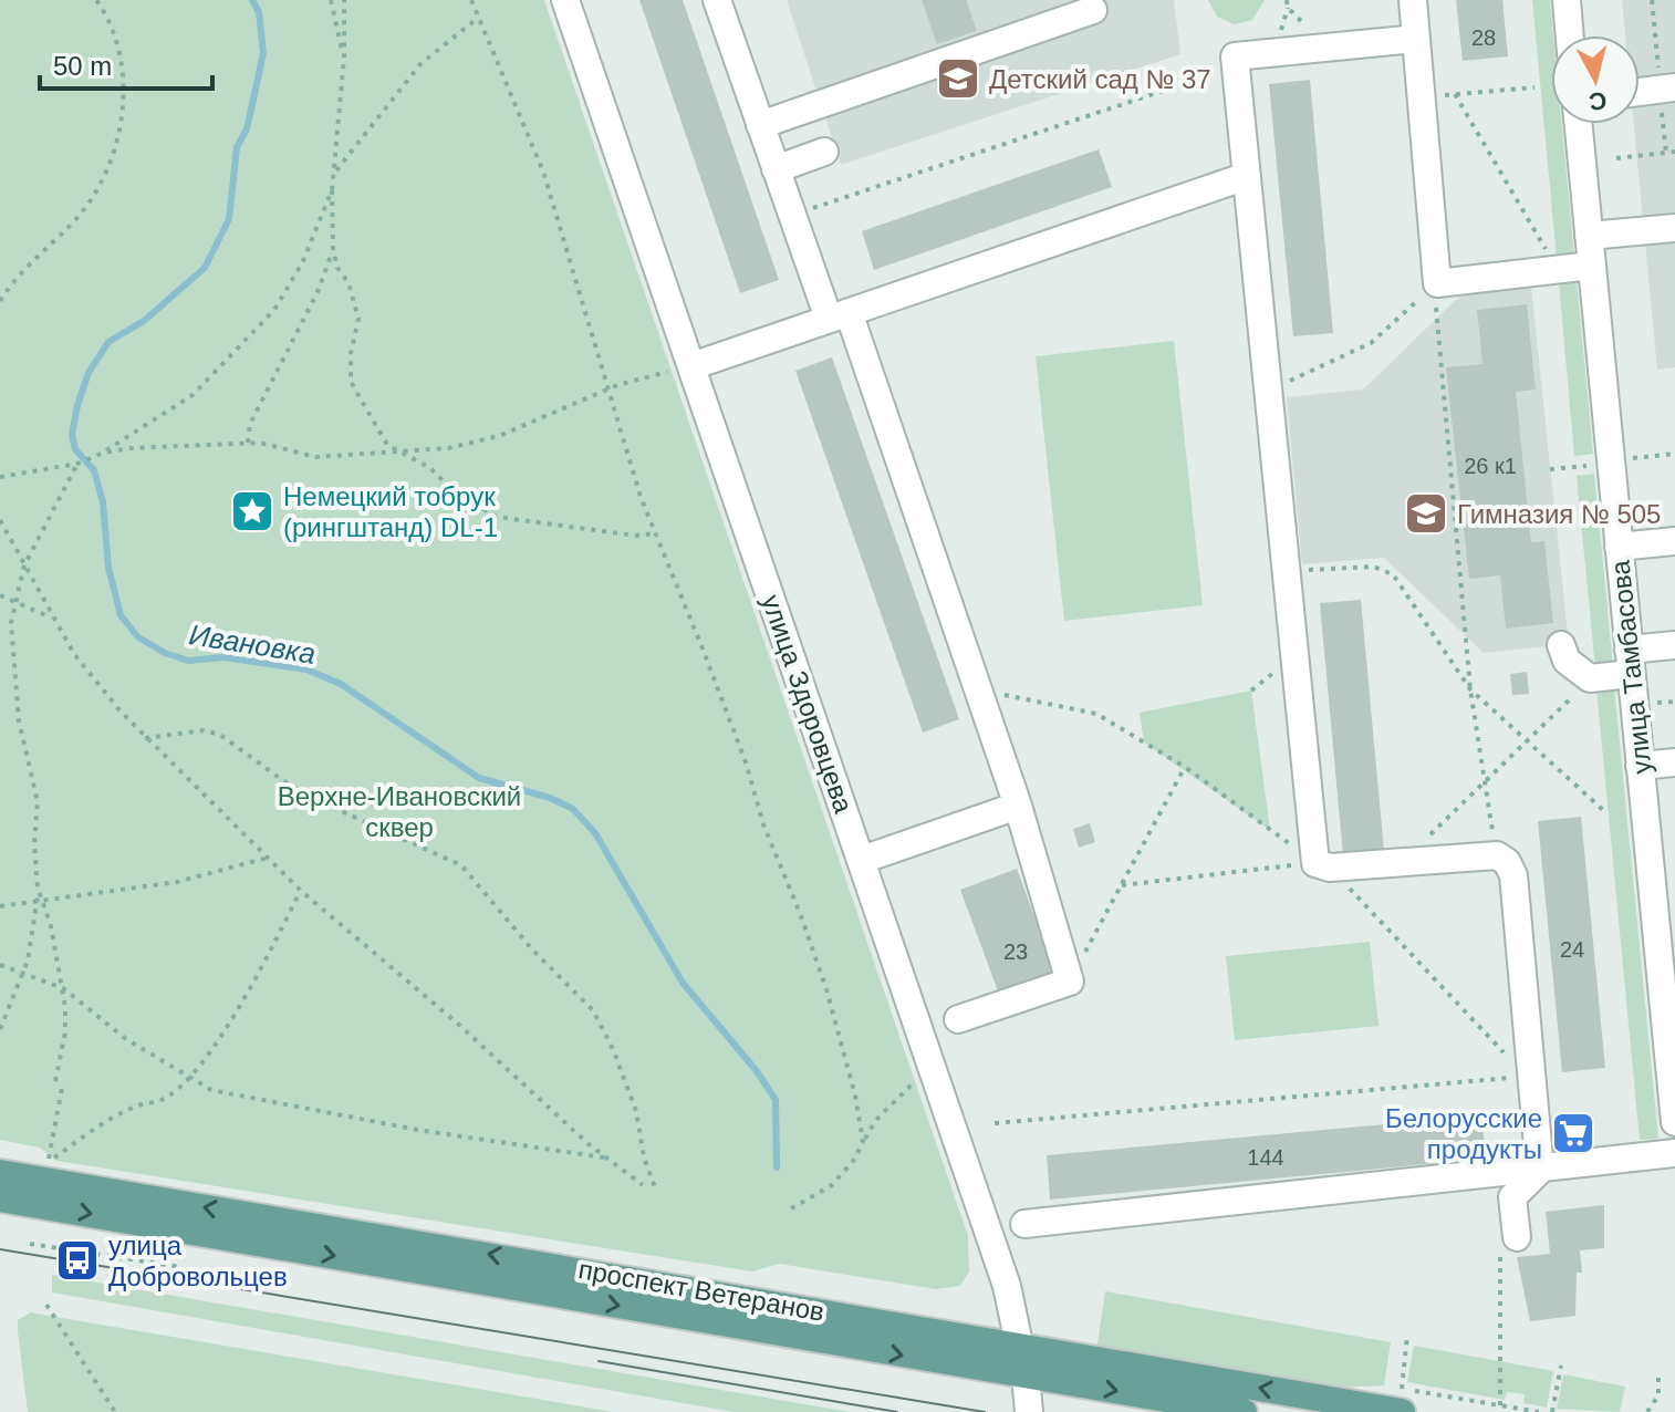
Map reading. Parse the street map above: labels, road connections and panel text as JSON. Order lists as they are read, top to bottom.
{
  "streets": {
    "main road": ["проспект Ветеранов"],
    "street": ["улица Тамбасова", "улица Здоровцева"]
  },
  "crossings": [
    ["улица Здоровцева", "проспект Ветеранов"]
  ],
  "water": ["Ивановка"],
  "parks": ["Верхне-Ивановский сквер"],
  "places": {
    "school or university": ["Детский сад № 37", "Гимназия № 505"],
    "place": ["Немецкий тобрук (рингштанд) DL-1"],
    "supermarket": ["Белорусские продукты"],
    "bus stop": ["улица Добровольцев"]
  },
  "house_numbers": [
    "28",
    "26 к1",
    "24",
    "23",
    "144"
  ],
  "scale_bar": "50 m",
  "north": "bottom"
}
